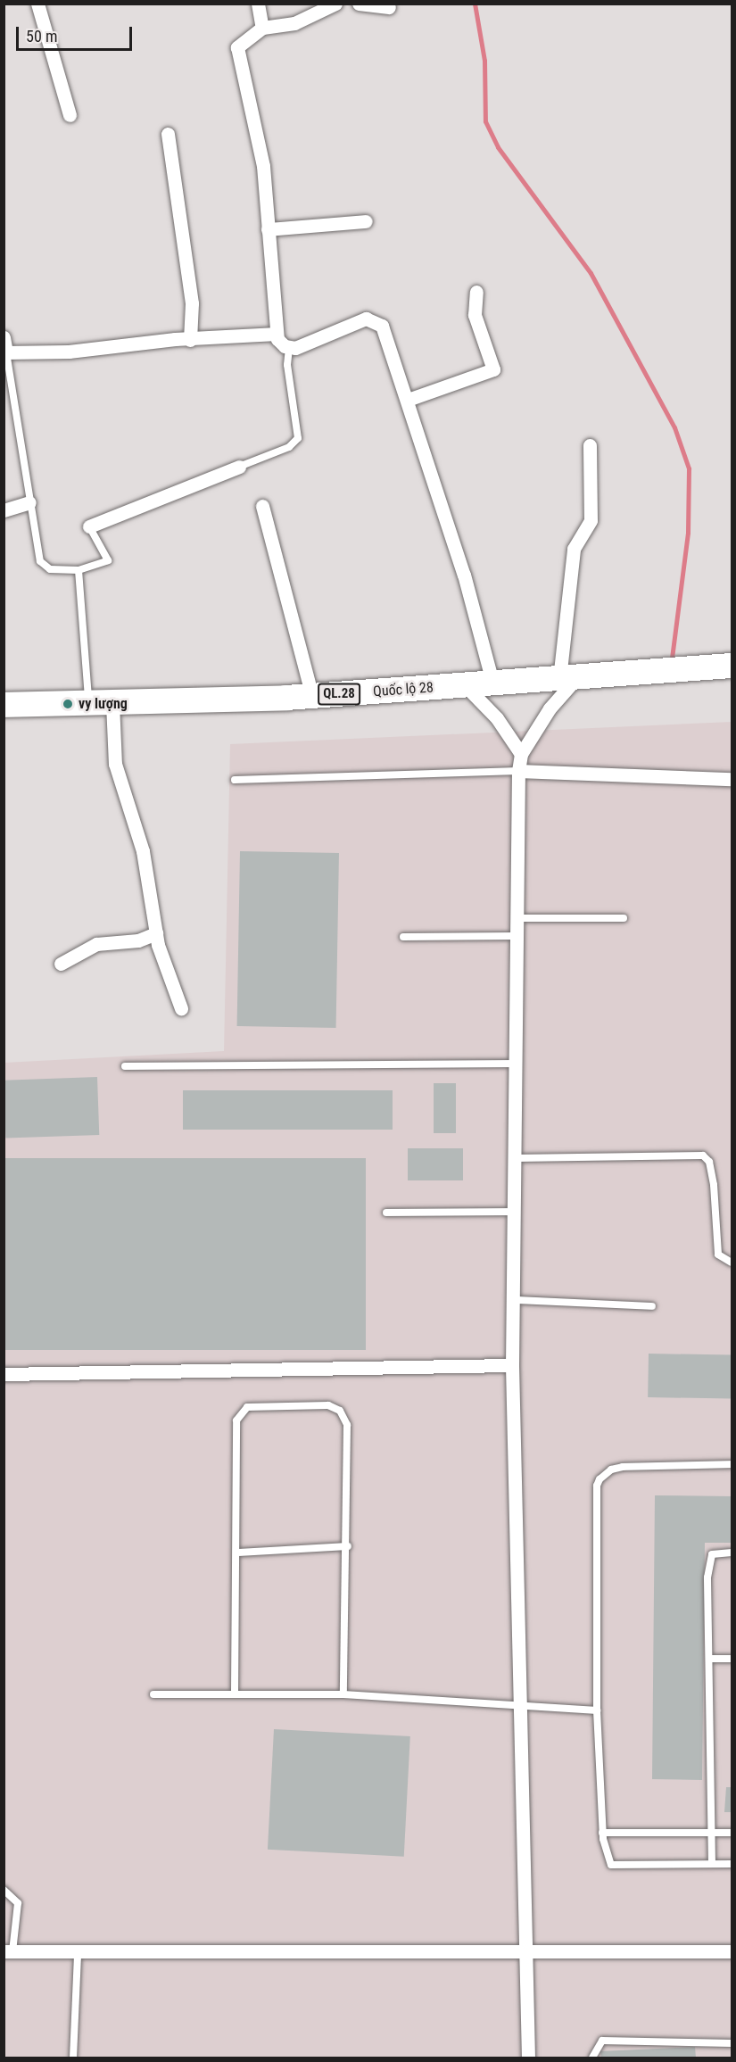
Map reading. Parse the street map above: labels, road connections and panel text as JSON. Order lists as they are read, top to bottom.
{
  "streets": {
    "highway": ["Quốc lộ 28", "QL.28"]
  },
  "places": ["vy lượng"],
  "scale_bar": "50 m"
}
